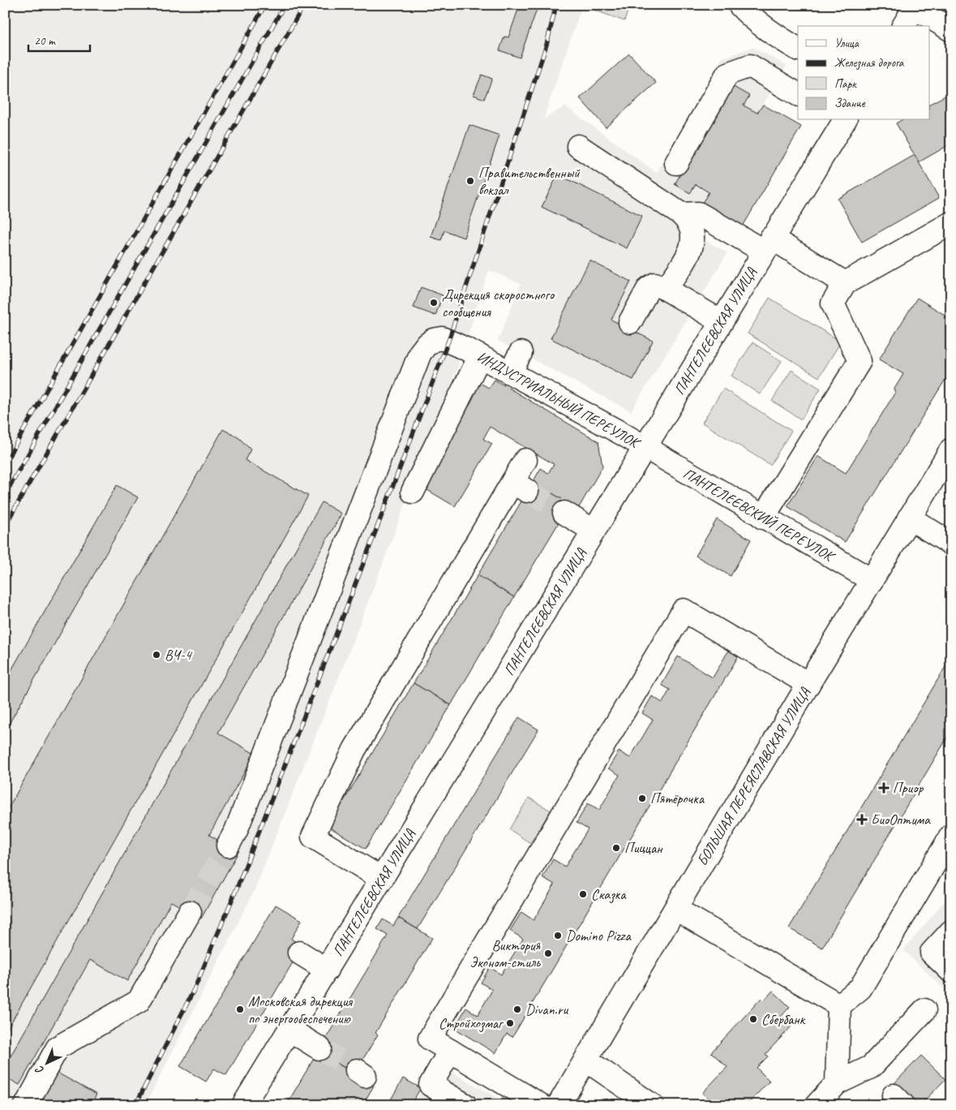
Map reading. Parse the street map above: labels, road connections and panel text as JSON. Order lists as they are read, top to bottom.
{
  "streets": {
    "street": [
      "ПАНТЕЛЕЕВСКАЯ УЛИЦА",
      "ИНДУСТРИАЛЬНЫЙ ПЕРЕУЛОК",
      "ПАНТЕЛЕЕВСКИЙ ПЕРЕУЛОК",
      "БОЛЬШАЯ ПЕРЕЯСЛАВСКАЯ УЛИЦА"
    ]
  },
  "crossings": [
    ["ПАНТЕЛЕЕВСКАЯ УЛИЦА", "ИНДУСТРИАЛЬНЫЙ ПЕРЕУЛОК"],
    ["ПАНТЕЛЕЕВСКАЯ УЛИЦА", "ПАНТЕЛЕЕВСКИЙ ПЕРЕУЛОК"],
    ["ИНДУСТРИАЛЬНЫЙ ПЕРЕУЛОК", "ПАНТЕЛЕЕВСКИЙ ПЕРЕУЛОК"],
    ["ПАНТЕЛЕЕВСКИЙ ПЕРЕУЛОК", "БОЛЬШАЯ ПЕРЕЯСЛАВСКАЯ УЛИЦА"]
  ],
  "places": {
    "other": [
      "Правительственный вокзал",
      "Дирекция скоростного сообщения",
      "ВЧ-4",
      "Пятёрочка",
      "Пиццан",
      "Сказка",
      "Domino Pizza",
      "Виктория Эконом-стиль",
      "Московская дирекция по энергообеспечению",
      "Divan.ru",
      "Сбербанк",
      "Стройхозмаг"
    ],
    "health": ["Приор", "БиоОптима"]
  },
  "legend": [
    "Улица",
    "Железная дорога",
    "Парк",
    "Здание"
  ],
  "scale_bar": "20 m",
  "north": "bottom left"
}
